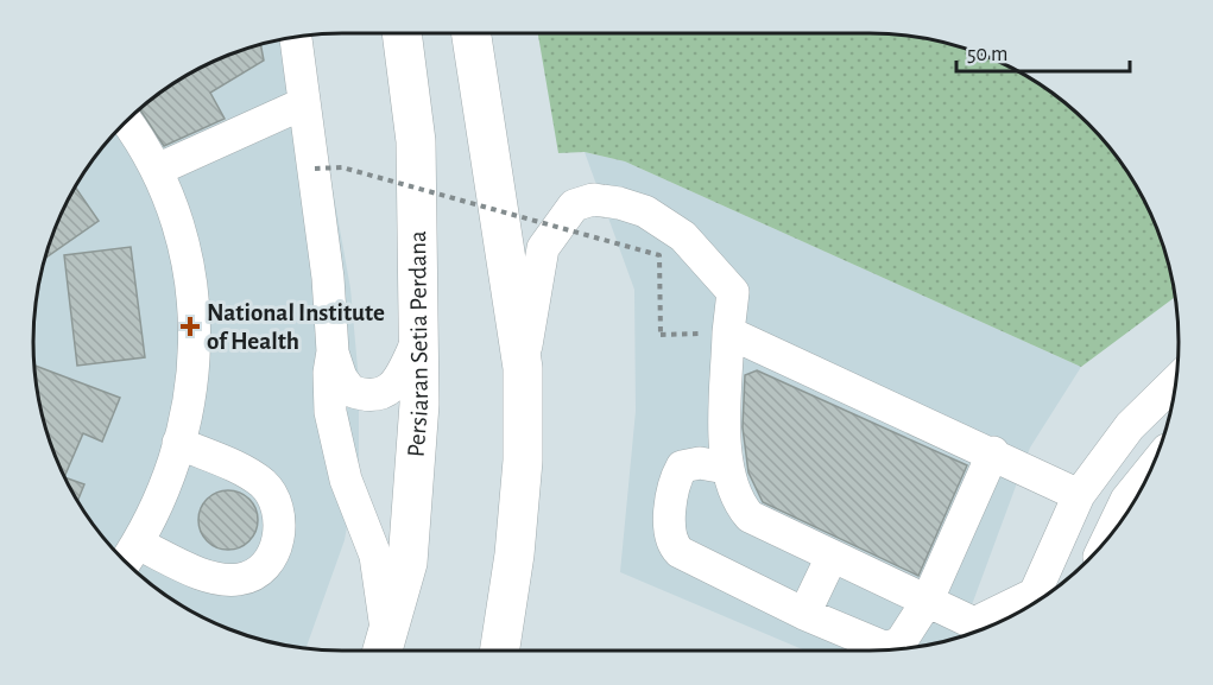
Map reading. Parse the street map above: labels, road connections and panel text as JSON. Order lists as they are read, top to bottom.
{
  "streets": {
    "main road": ["Persiaran Setia Perdana"]
  },
  "places": {
    "health": ["National Institute of Health"]
  },
  "scale_bar": "50 m"
}
